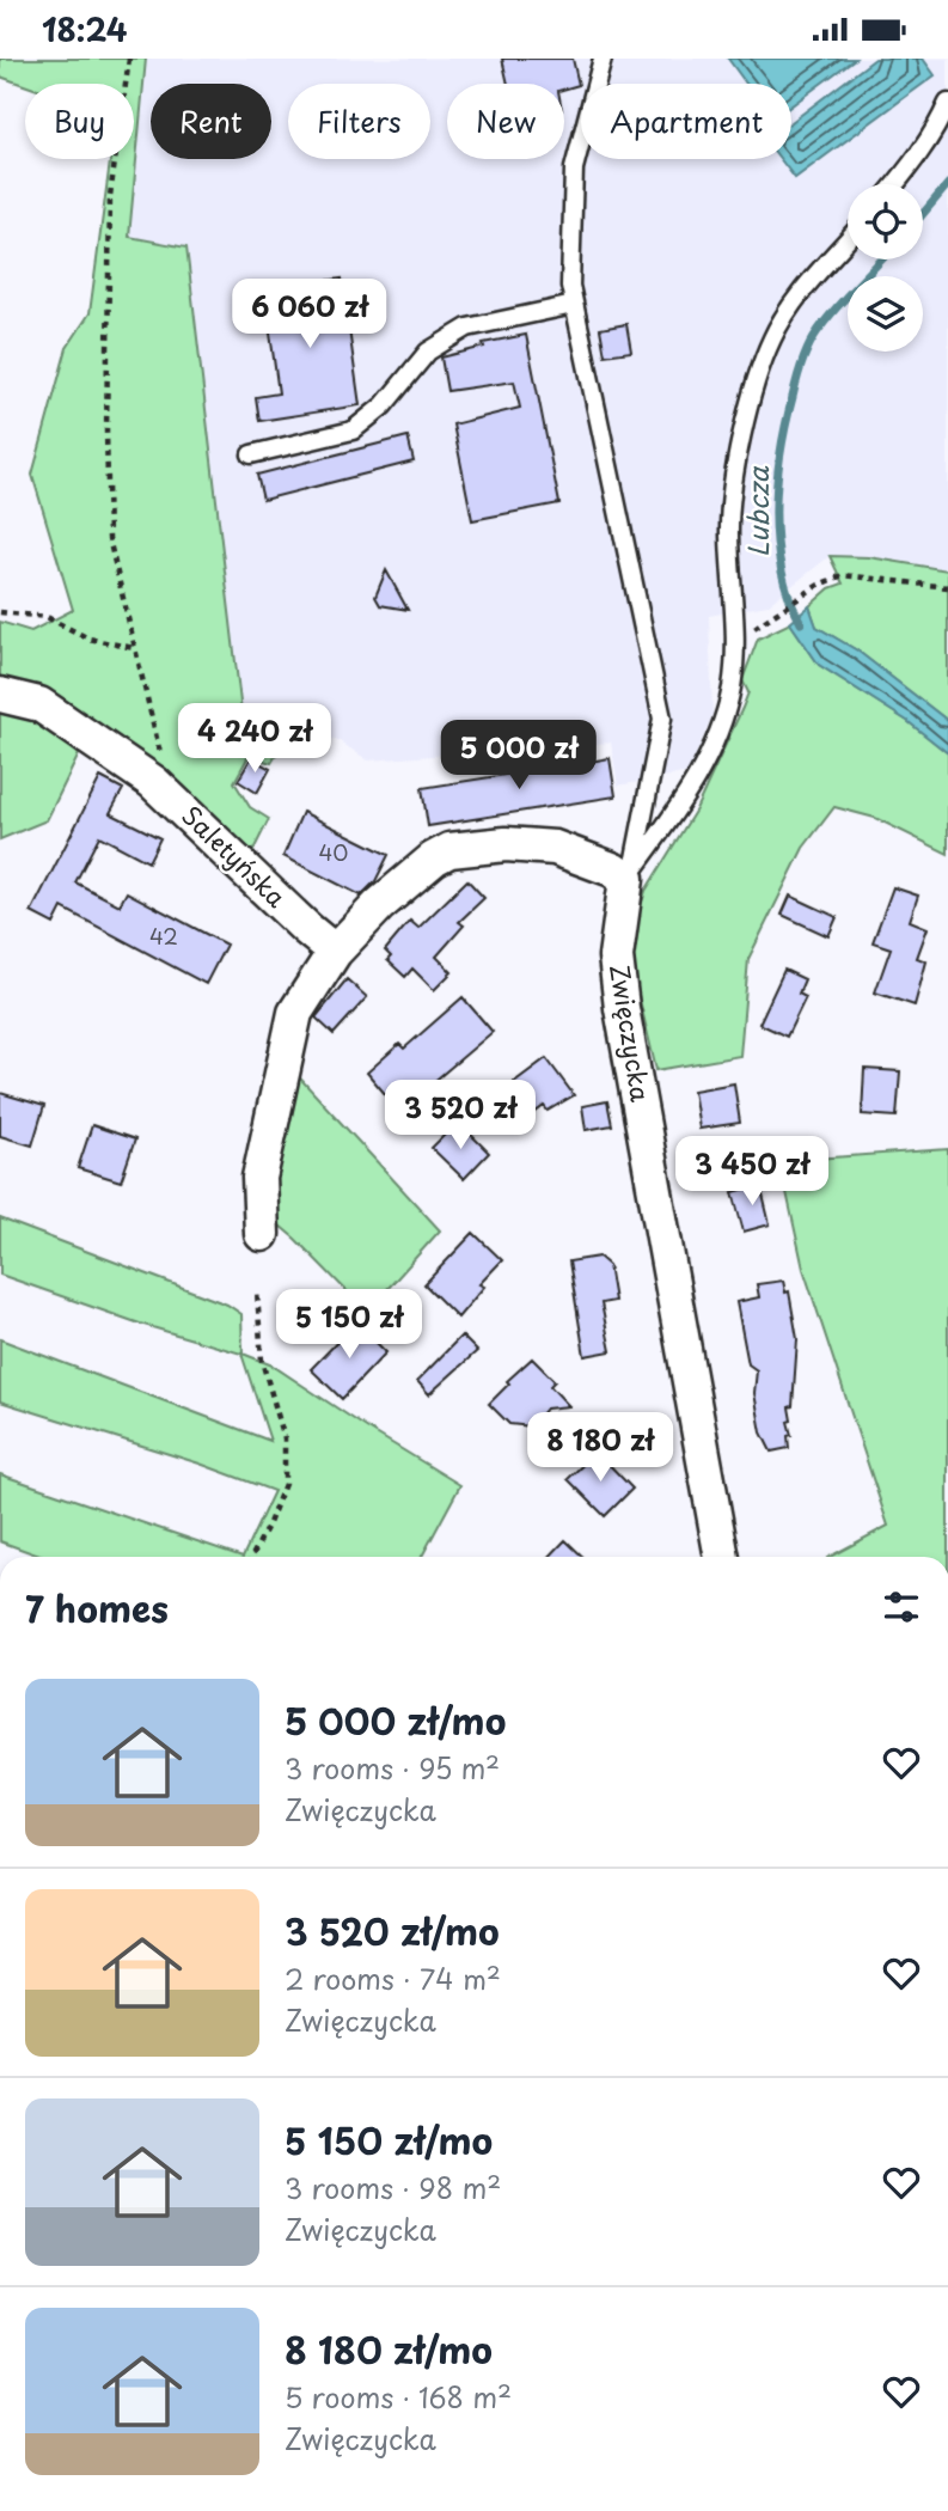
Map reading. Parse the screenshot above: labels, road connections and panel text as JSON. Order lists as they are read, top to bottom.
{
  "streets": {
    "street": ["Saletyńska", "Zwięczycka"]
  },
  "water": ["Lubcza"],
  "house_numbers": ["40", "42"],
  "page": {
    "status": "18:24",
    "chip": [
      "Buy",
      "Rent",
      "Filters",
      "New",
      "Apartment"
    ],
    "price": [
      "6 060 zł",
      "4 240 zł",
      "5 000 zł",
      "3 520 zł",
      "3 450 zł",
      "5 150 zł",
      "8 180 zł"
    ],
    "heading": "7 homes",
    "list": [
      {
        "name": "5 000 zł/mo",
        "note": "3 rooms · 95 m² · Zwięczycka"
      },
      {
        "name": "3 520 zł/mo",
        "note": "2 rooms · 74 m² · Zwięczycka"
      },
      {
        "name": "5 150 zł/mo",
        "note": "3 rooms · 98 m² · Zwięczycka"
      },
      {
        "name": "8 180 zł/mo",
        "note": "5 rooms · 168 m² · Zwięczycka"
      }
    ]
  }
}
